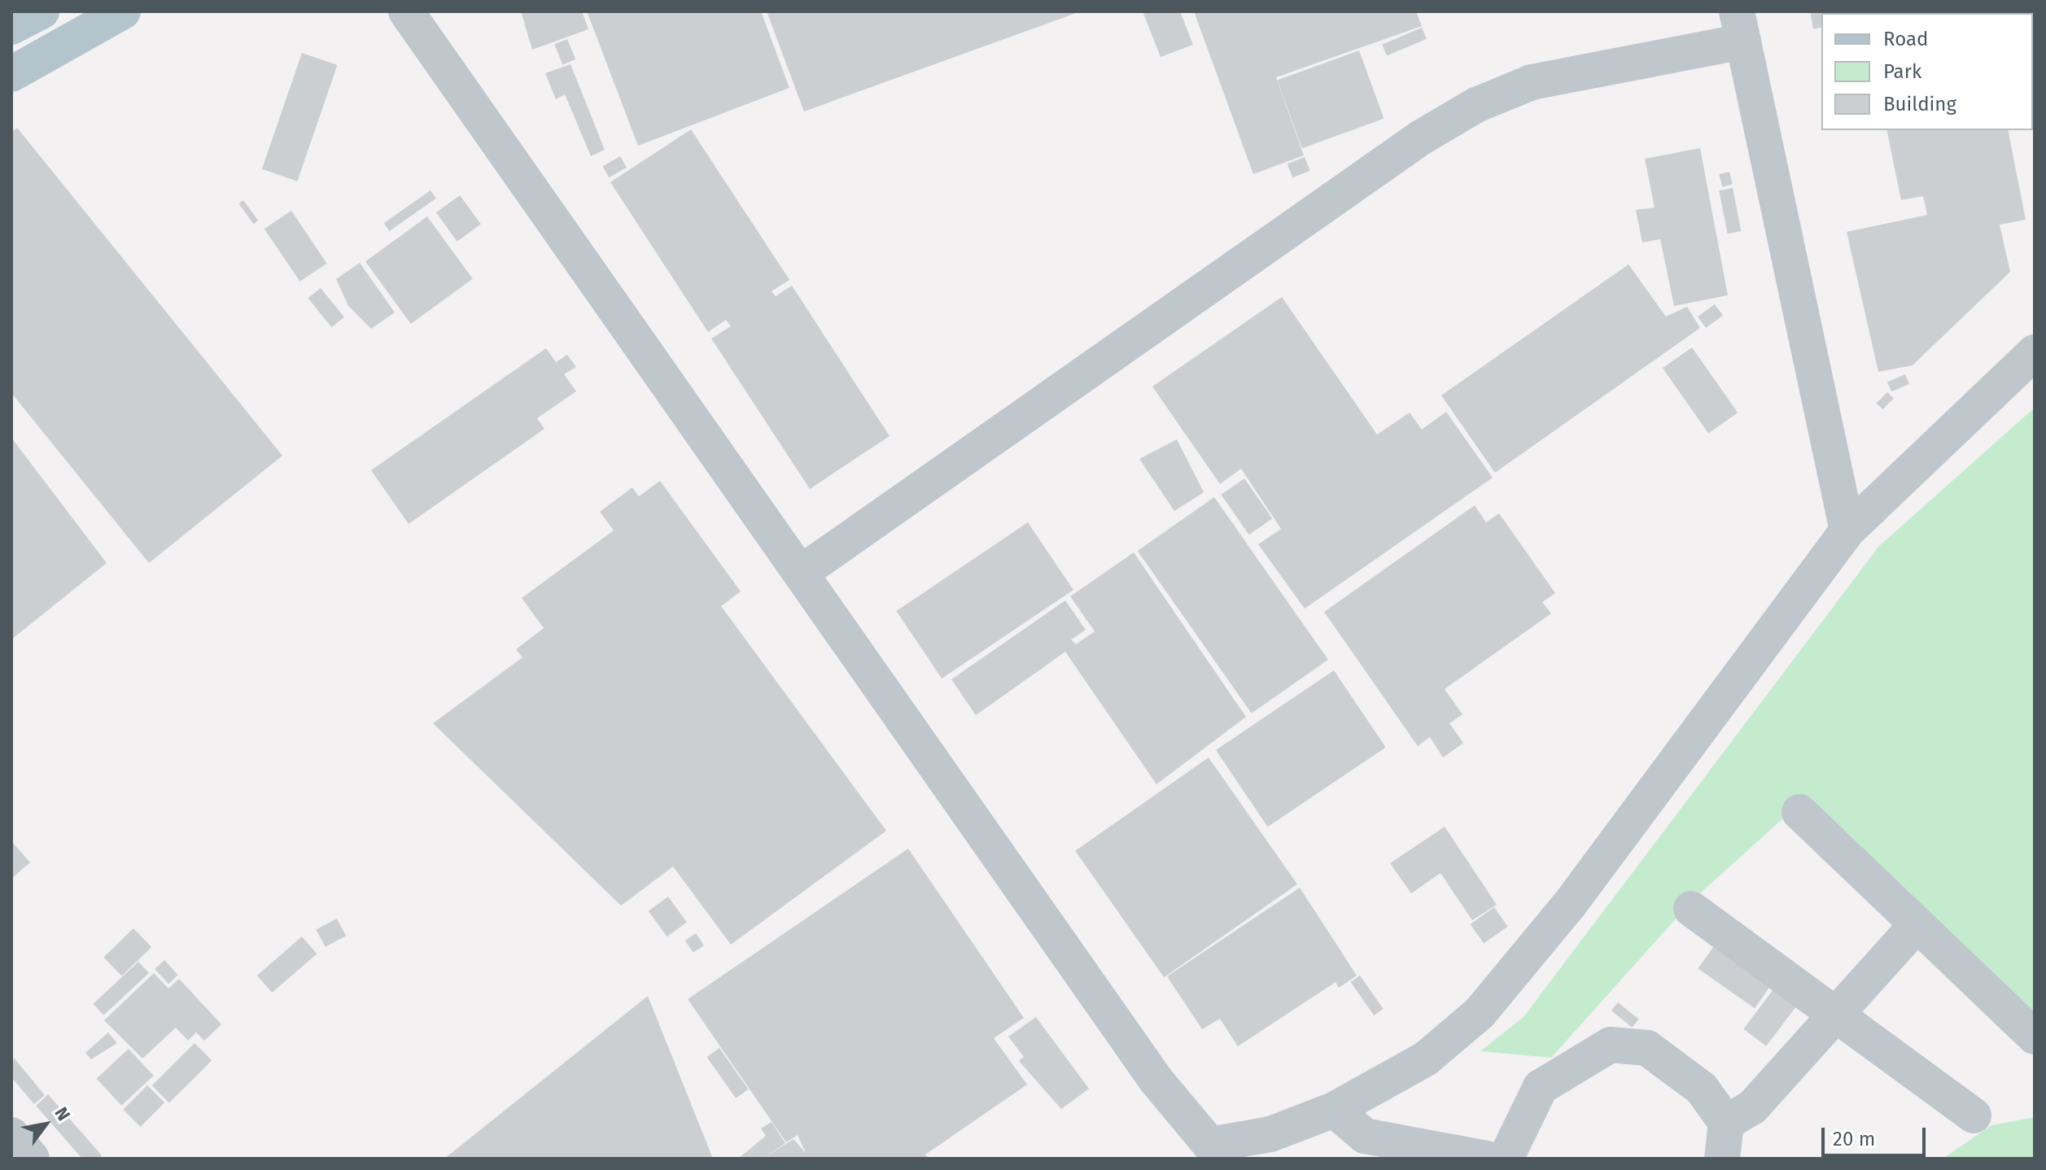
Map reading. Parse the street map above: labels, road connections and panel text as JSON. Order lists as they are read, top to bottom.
{
  "legend": ["Road", "Park", "Building"],
  "scale_bar": "20 m",
  "north": "top right"
}
